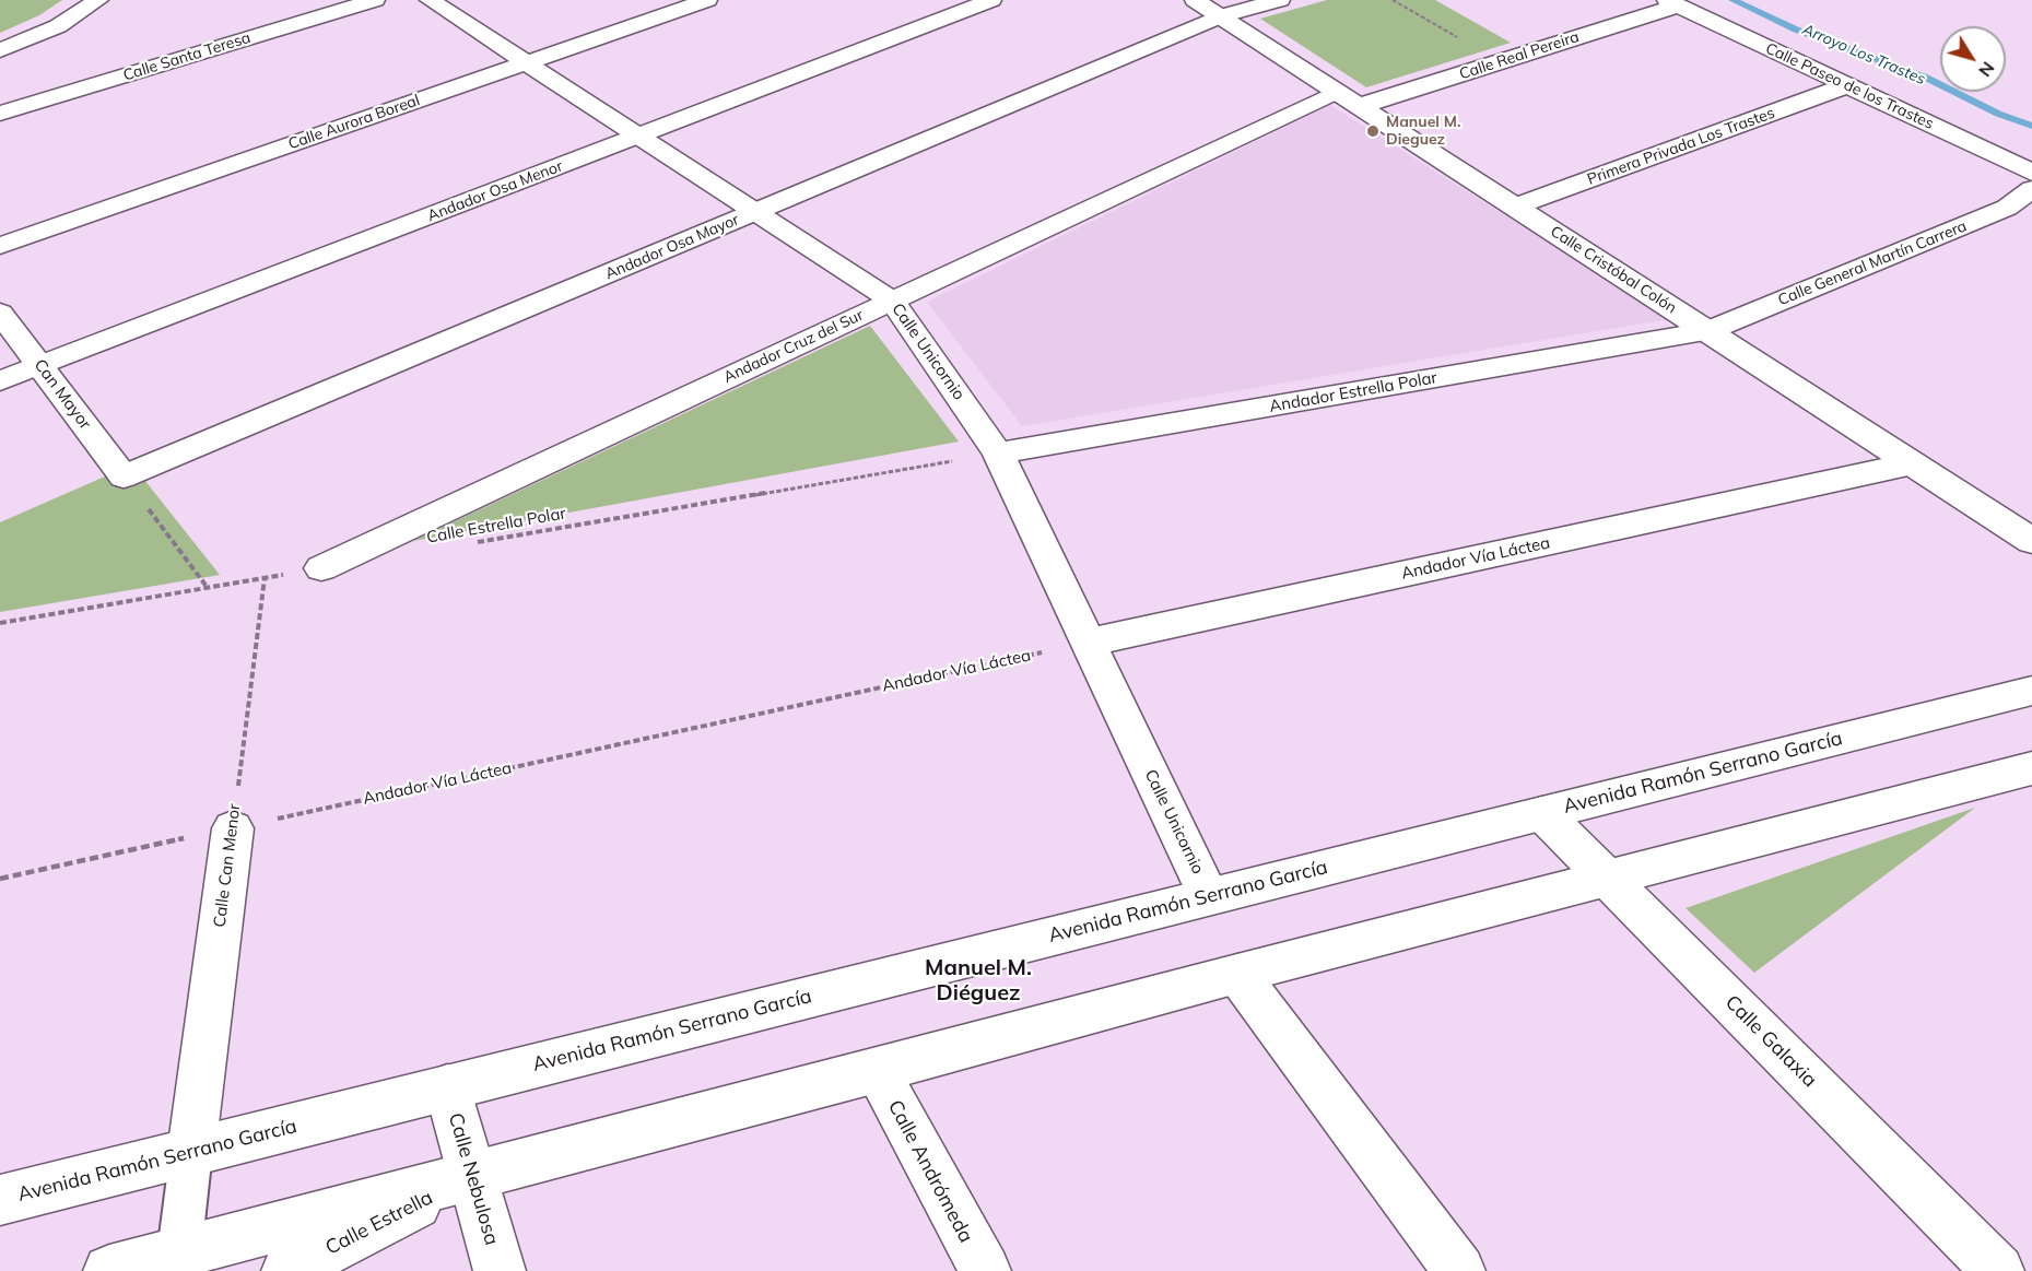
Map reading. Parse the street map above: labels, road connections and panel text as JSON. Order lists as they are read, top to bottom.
{
  "streets": {
    "street": [
      "Calle Real Pereira",
      "Calle Santa Teresa",
      "Calle Paseo de los Trastes",
      "Calle Aurora Boreal",
      "Primera Privada Los Trastes",
      "Andador Osa Menor",
      "Andador Osa Mayor",
      "Calle General Martín Carrera",
      "Calle Cristóbal Colón",
      "Andador Cruz del Sur",
      "Calle Unicornio",
      "Andador Estrella Polar",
      "Can Mayor",
      "Andador Vía Láctea",
      "Avenida Ramón Serrano García",
      "Calle Can Menor",
      "Calle Galaxia",
      "Calle Andrómeda",
      "Calle Nebulosa",
      "Calle Estrella"
    ],
    "path": ["Calle Estrella Polar"]
  },
  "crossings": [
    ["Calle Real Pereira", "Calle Paseo de los Trastes"],
    ["Calle Real Pereira", "Calle Cristóbal Colón"],
    ["Calle Real Pereira", "Andador Cruz del Sur"],
    ["Calle Paseo de los Trastes", "Primera Privada Los Trastes"],
    ["Calle Aurora Boreal", "Calle Unicornio"],
    ["Primera Privada Los Trastes", "Calle Cristóbal Colón"],
    ["Andador Osa Menor", "Calle Unicornio"],
    ["Andador Osa Menor", "Can Mayor"],
    ["Andador Osa Mayor", "Calle Cristóbal Colón"],
    ["Andador Osa Mayor", "Calle Unicornio"],
    ["Andador Osa Mayor", "Can Mayor"],
    ["Calle General Martín Carrera", "Calle Cristóbal Colón"],
    ["Calle General Martín Carrera", "Andador Estrella Polar"],
    ["Calle Cristóbal Colón", "Andador Cruz del Sur"],
    ["Calle Cristóbal Colón", "Andador Estrella Polar"],
    ["Calle Cristóbal Colón", "Andador Vía Láctea"],
    ["Andador Cruz del Sur", "Calle Unicornio"],
    ["Calle Unicornio", "Andador Estrella Polar"],
    ["Calle Unicornio", "Calle Estrella Polar"],
    ["Calle Unicornio", "Andador Vía Láctea"],
    ["Calle Unicornio", "Avenida Ramón Serrano García"],
    ["Andador Estrella Polar", "Calle Estrella Polar"],
    ["Andador Vía Láctea", "Calle Can Menor"],
    ["Avenida Ramón Serrano García", "Calle Can Menor"],
    ["Avenida Ramón Serrano García", "Calle Galaxia"],
    ["Avenida Ramón Serrano García", "Calle Nebulosa"],
    ["Calle Nebulosa", "Calle Estrella"]
  ],
  "districts": ["Manuel M. Diéguez"],
  "water": ["Arroyo Los Trastes"],
  "places": ["Manuel M. Dieguez"],
  "north": "bottom right"
}
